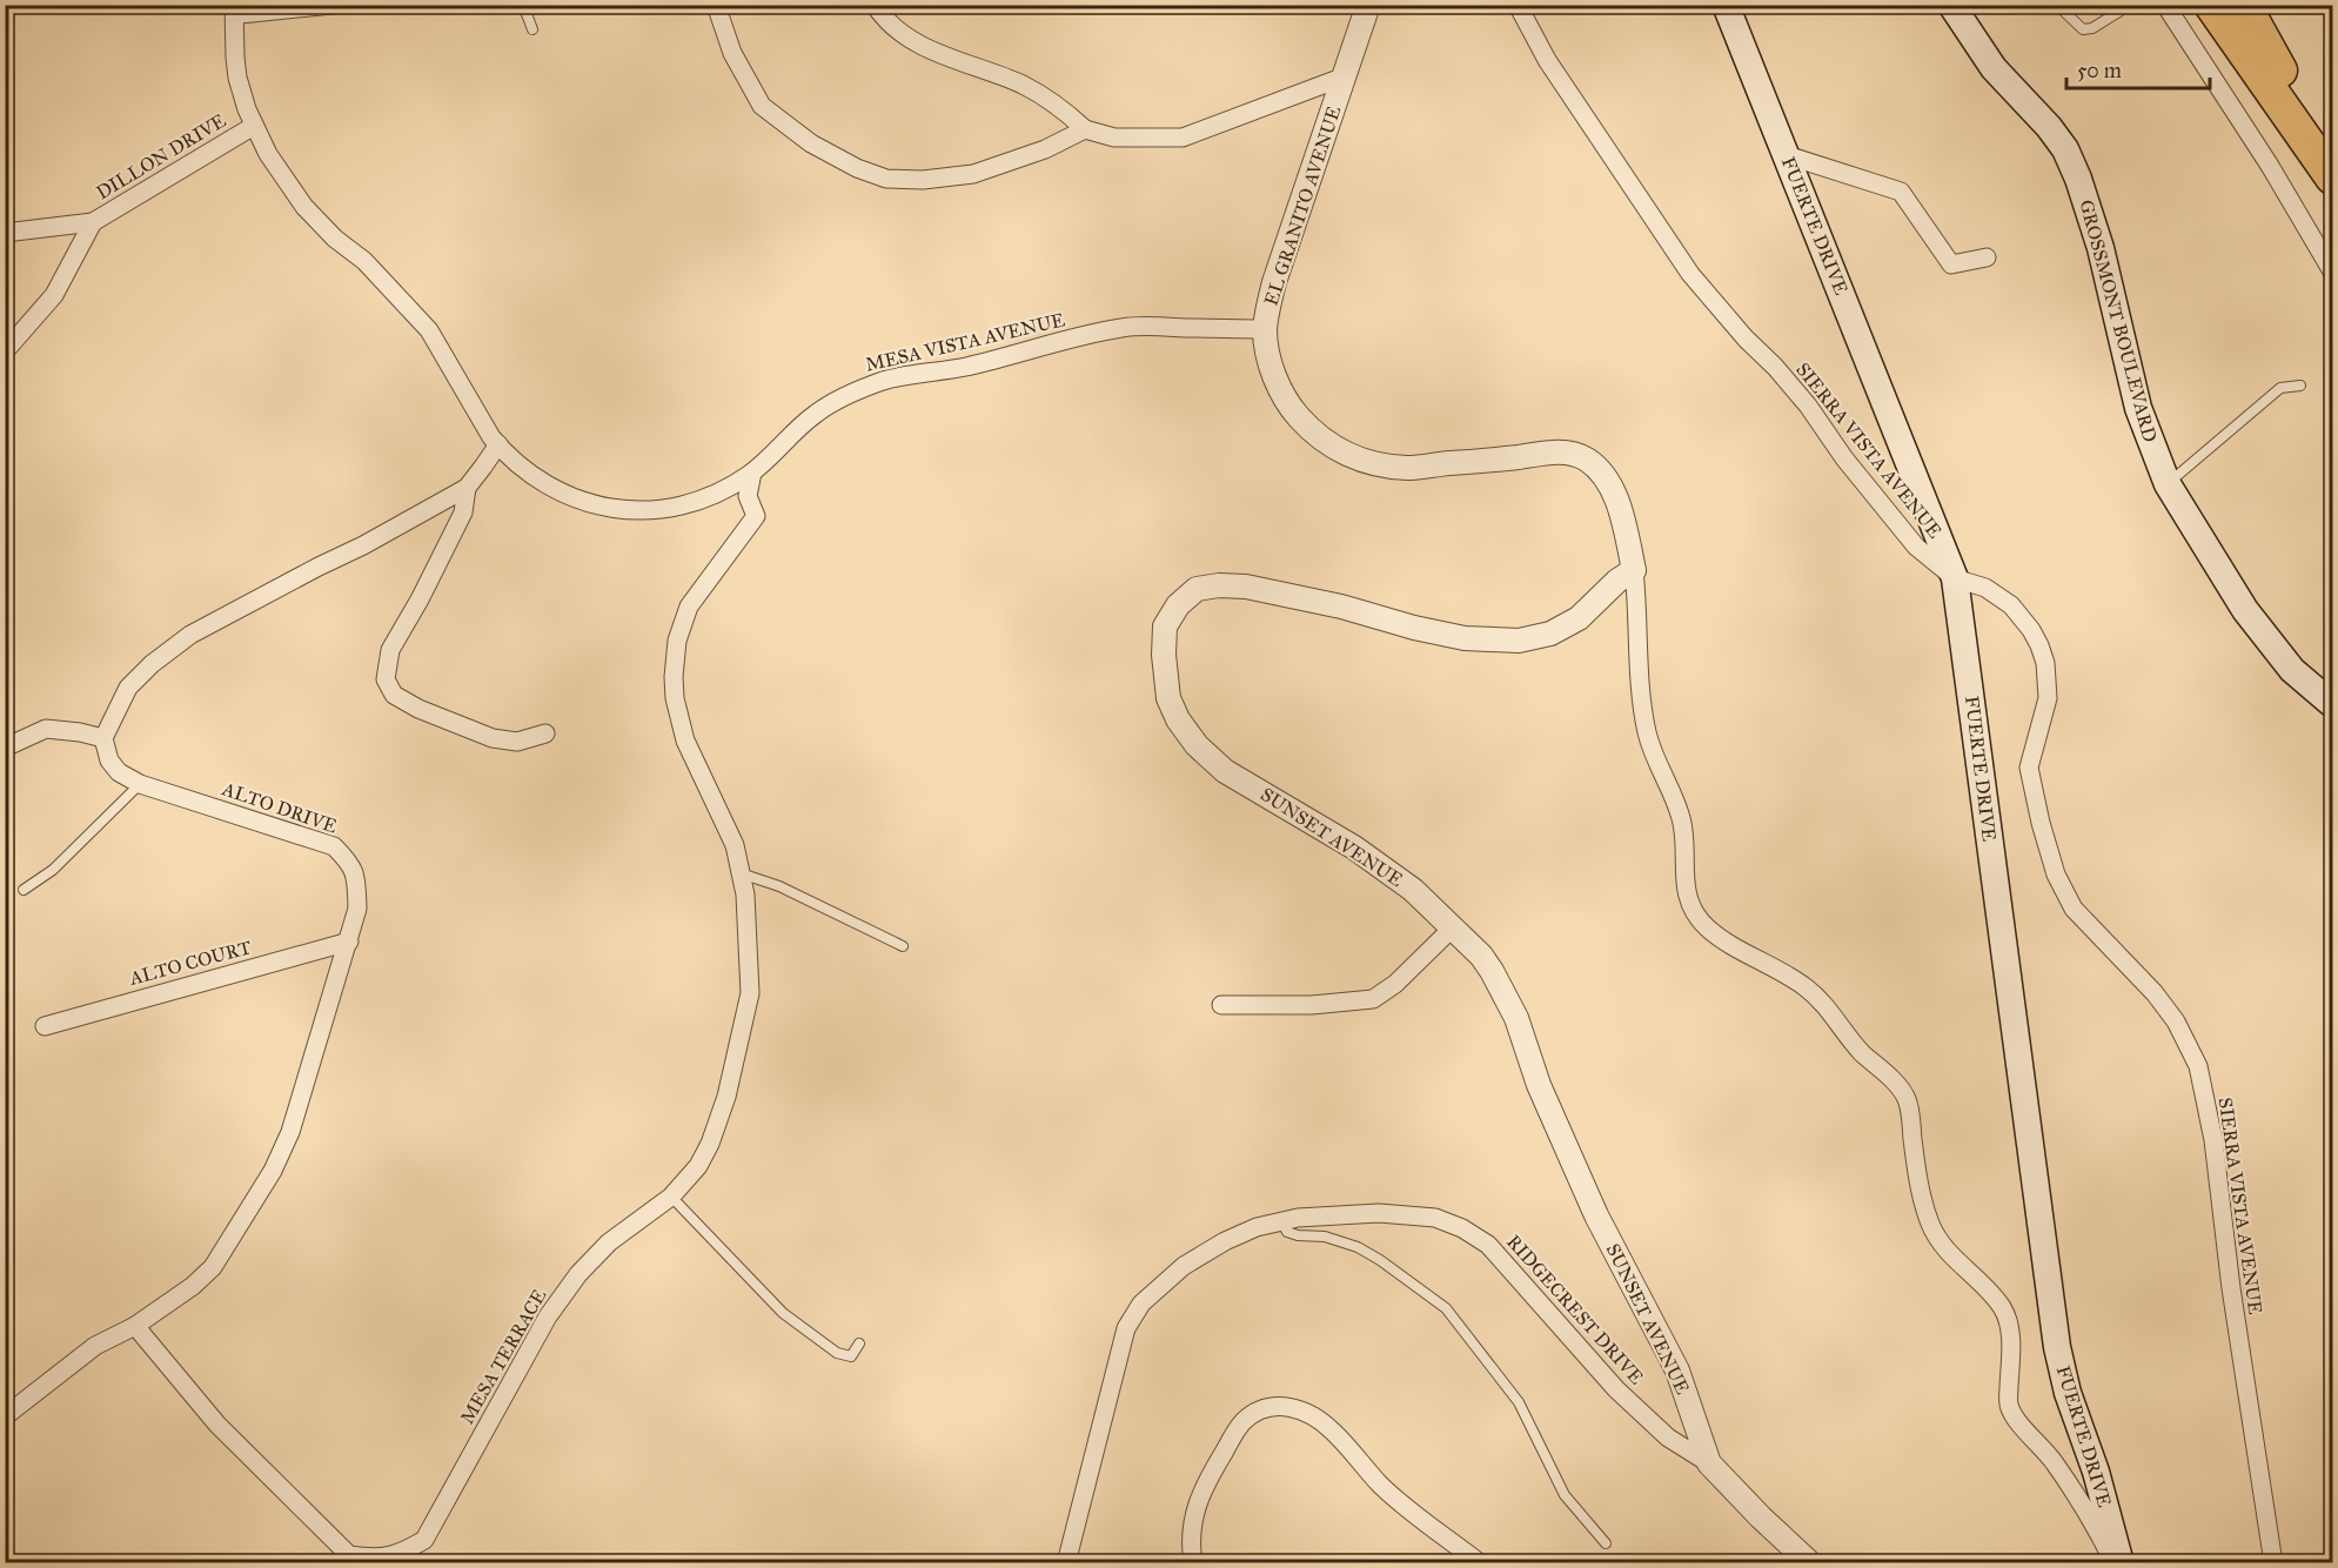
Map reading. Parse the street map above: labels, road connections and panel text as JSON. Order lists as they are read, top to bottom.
{
  "streets": {
    "main road": ["FUERTE DRIVE", "GROSSMONT BOULEVARD"],
    "street": [
      "DILLON DRIVE",
      "EL GRANITO AVENUE",
      "MESA VISTA AVENUE",
      "SIERRA VISTA AVENUE",
      "ALTO DRIVE",
      "SUNSET AVENUE",
      "ALTO COURT",
      "RIDGECREST DRIVE",
      "MESA TERRACE"
    ]
  },
  "crossings": [
    ["DILLON DRIVE", "MESA VISTA AVENUE"],
    ["EL GRANITO AVENUE", "MESA VISTA AVENUE"],
    ["EL GRANITO AVENUE", "SUNSET AVENUE"],
    ["FUERTE DRIVE", "SIERRA VISTA AVENUE"],
    ["MESA VISTA AVENUE", "MESA TERRACE"],
    ["ALTO DRIVE", "ALTO COURT"],
    ["ALTO DRIVE", "MESA TERRACE"],
    ["SUNSET AVENUE", "RIDGECREST DRIVE"]
  ],
  "scale_bar": "50 m"
}
